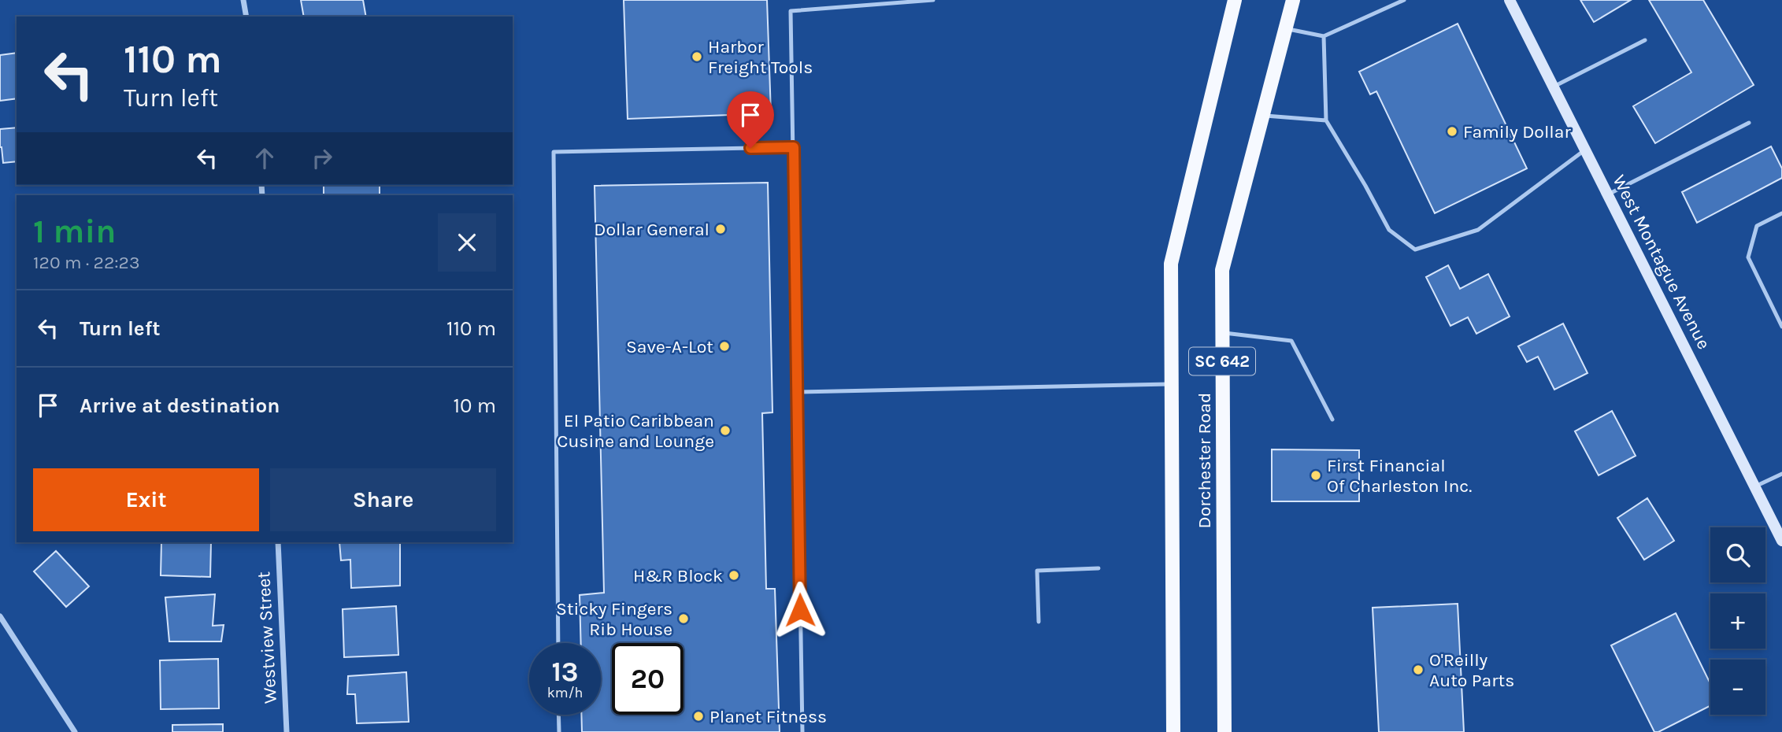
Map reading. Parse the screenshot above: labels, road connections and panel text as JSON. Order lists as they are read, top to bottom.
{
  "streets": {
    "main road": ["SC 642", "Dorchester Road"],
    "street": ["West Montague Avenue", "Westview Street"]
  },
  "places": [
    "Harbor Freight Tools",
    "Family Dollar",
    "Dollar General",
    "Save-A-Lot",
    "El Patio Caribbean Cusine and Lounge",
    "First Financial Of Charleston Inc.",
    "H&R Block",
    "Sticky Fingers Rib House",
    "O'Reilly Auto Parts",
    "Planet Fitness"
  ],
  "page": {
    "turn": ["110 m", "Turn left"],
    "heading": ["1 min", "120 m · 22:23"],
    "list": [
      {
        "name": "Turn left",
        "value": "110 m"
      },
      {
        "name": "Arrive at destination",
        "value": "10 m"
      }
    ],
    "buttons": ["Exit", "Share"],
    "map_buttons": ["+", "−"],
    "speed": "13 km/h",
    "limit": "20"
  }
}
